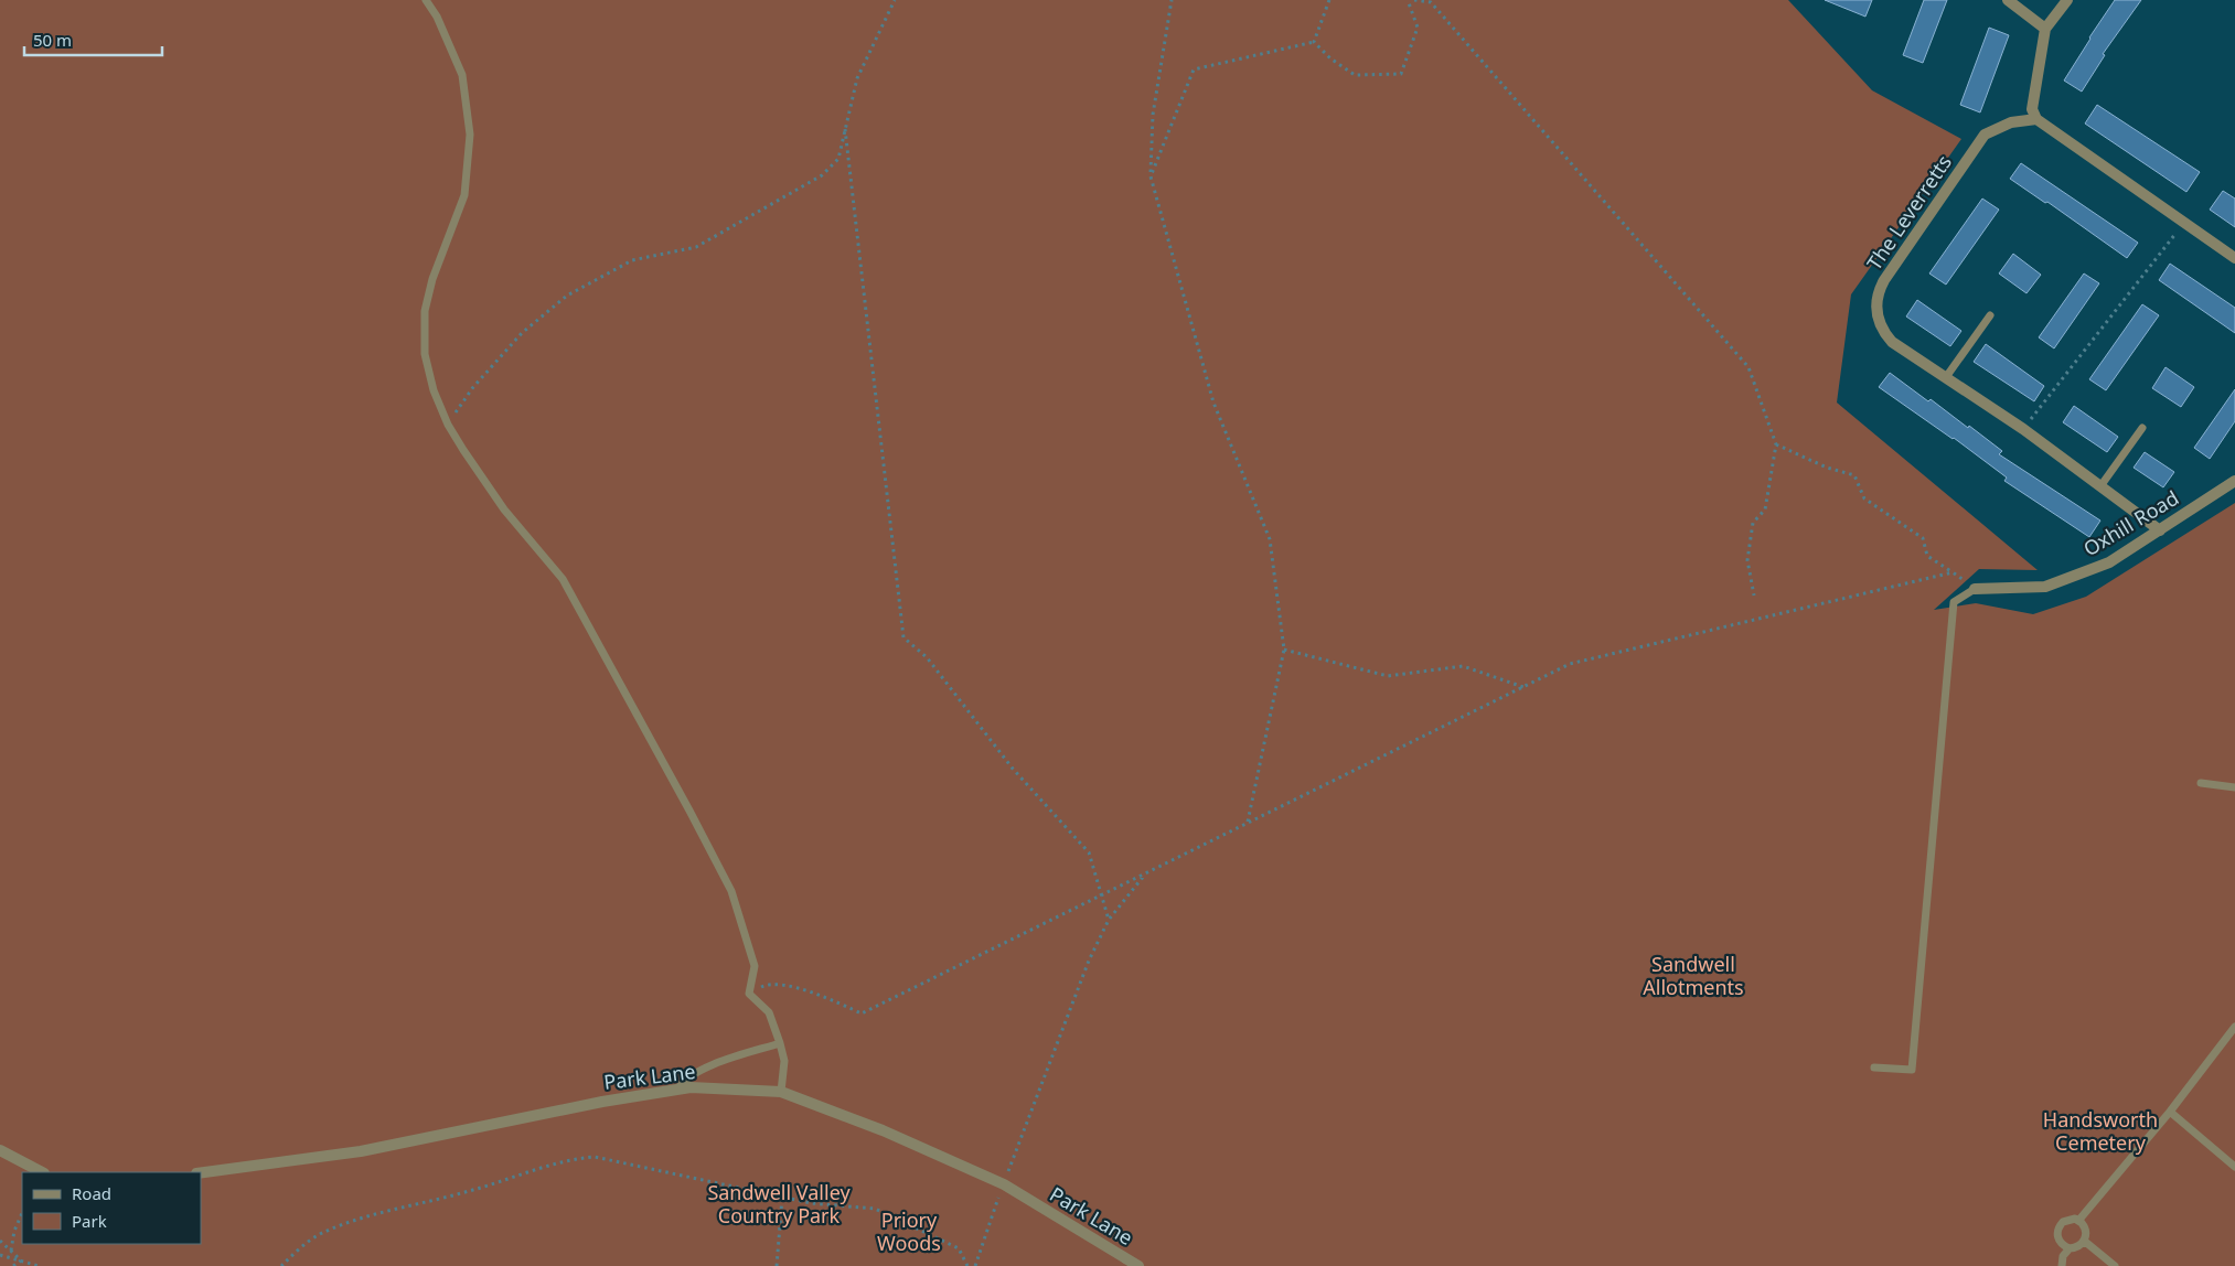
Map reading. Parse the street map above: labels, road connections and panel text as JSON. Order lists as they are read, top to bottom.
{
  "streets": {
    "street": ["The Leverretts", "Oxhill Road", "Park Lane"]
  },
  "crossings": [
    ["The Leverretts", "Oxhill Road"]
  ],
  "parks": [
    "Sandwell Allotments",
    "Handsworth Cemetery",
    "Sandwell Valley Country Park",
    "Priory Woods"
  ],
  "legend": ["Road", "Park"],
  "scale_bar": "50 m"
}
